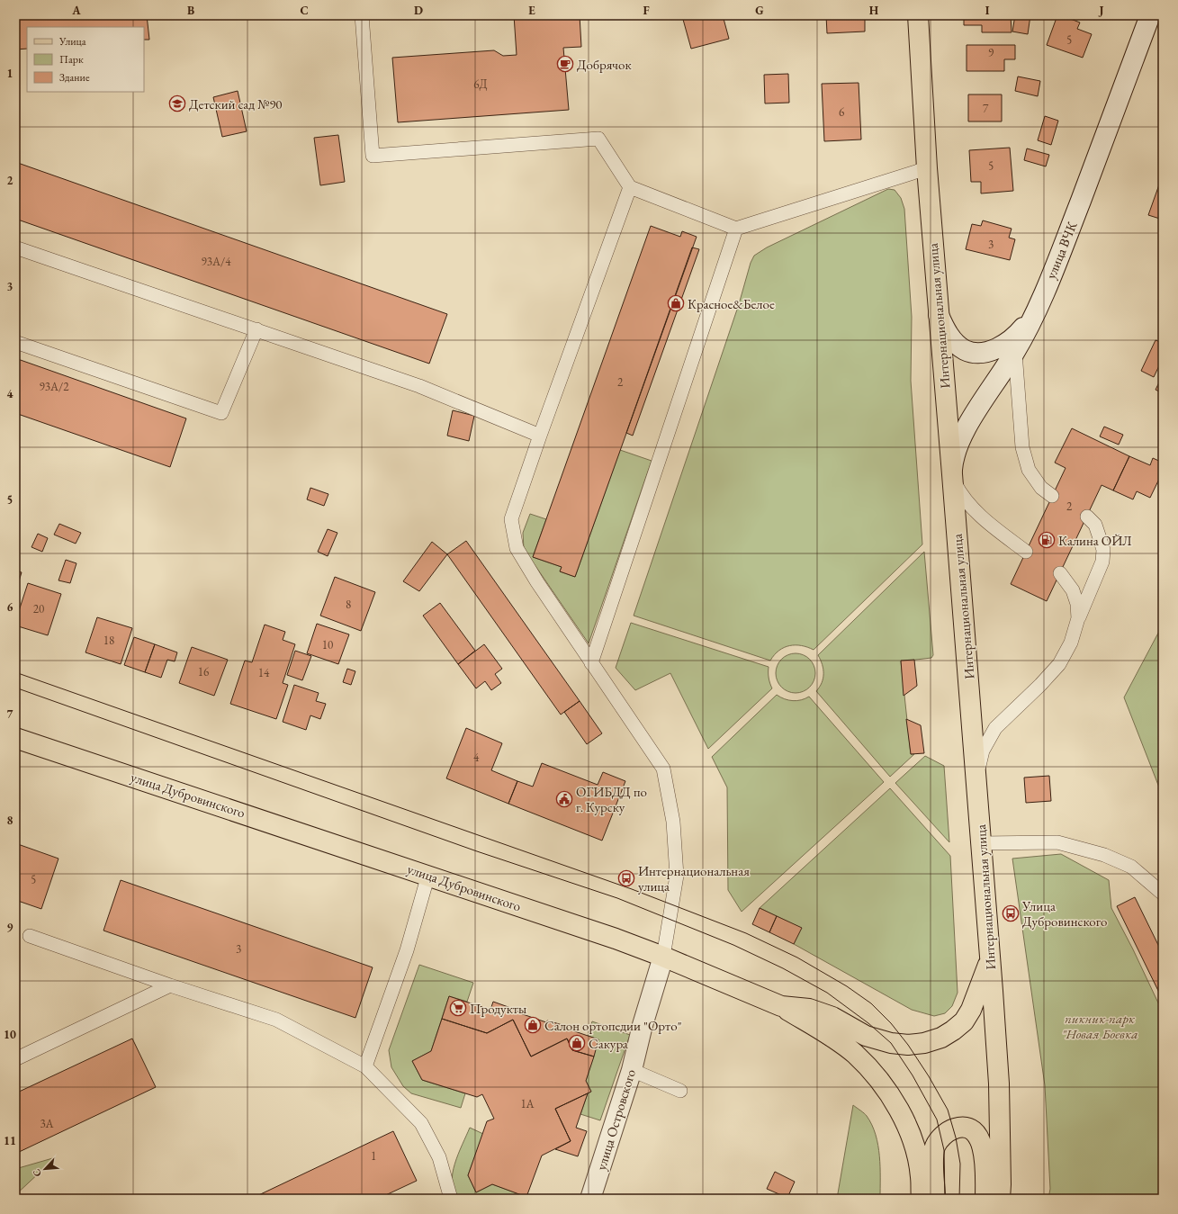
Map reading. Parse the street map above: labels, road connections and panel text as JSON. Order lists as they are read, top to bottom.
{
  "streets": {
    "main road": [
      "улица ВЧК",
      "Интернациональная улица",
      "улица Дубровинского",
      "улица Островского"
    ]
  },
  "crossings": [
    ["улица ВЧК", "Интернациональная улица"],
    ["Интернациональная улица", "улица Дубровинского"],
    ["улица Дубровинского", "улица Островского"]
  ],
  "parks": ["пикник-парк \"Новая Боевка"],
  "places": {
    "cafe": ["Добрячок"],
    "school or university": ["Детский сад №90"],
    "shop": ["Красное&Белое", "Салон ортопедии \"Орто\"", "Сакура"],
    "fuel station": ["Калина ОЙЛ"],
    "public building": ["ОГИБДД по г. Курску"],
    "bus stop": ["Интернациональная улица", "Улица Дубровинского"],
    "supermarket": ["Продукты"]
  },
  "house_numbers": [
    "5",
    "9",
    "6Д",
    "7",
    "6",
    "5",
    "3",
    "93А/4",
    "2",
    "93А/2",
    "2",
    "8",
    "20",
    "18",
    "10",
    "16",
    "14",
    "4",
    "5",
    "3",
    "1А",
    "3А",
    "1"
  ],
  "legend": ["Улица", "Парк", "Здание"],
  "north": "bottom left",
  "grid": {
    "columns": [
      "A",
      "B",
      "C",
      "D",
      "E",
      "F",
      "G",
      "H",
      "I",
      "J"
    ],
    "rows": [
      "1",
      "2",
      "3",
      "4",
      "5",
      "6",
      "7",
      "8",
      "9",
      "10",
      "11"
    ]
  }
}
